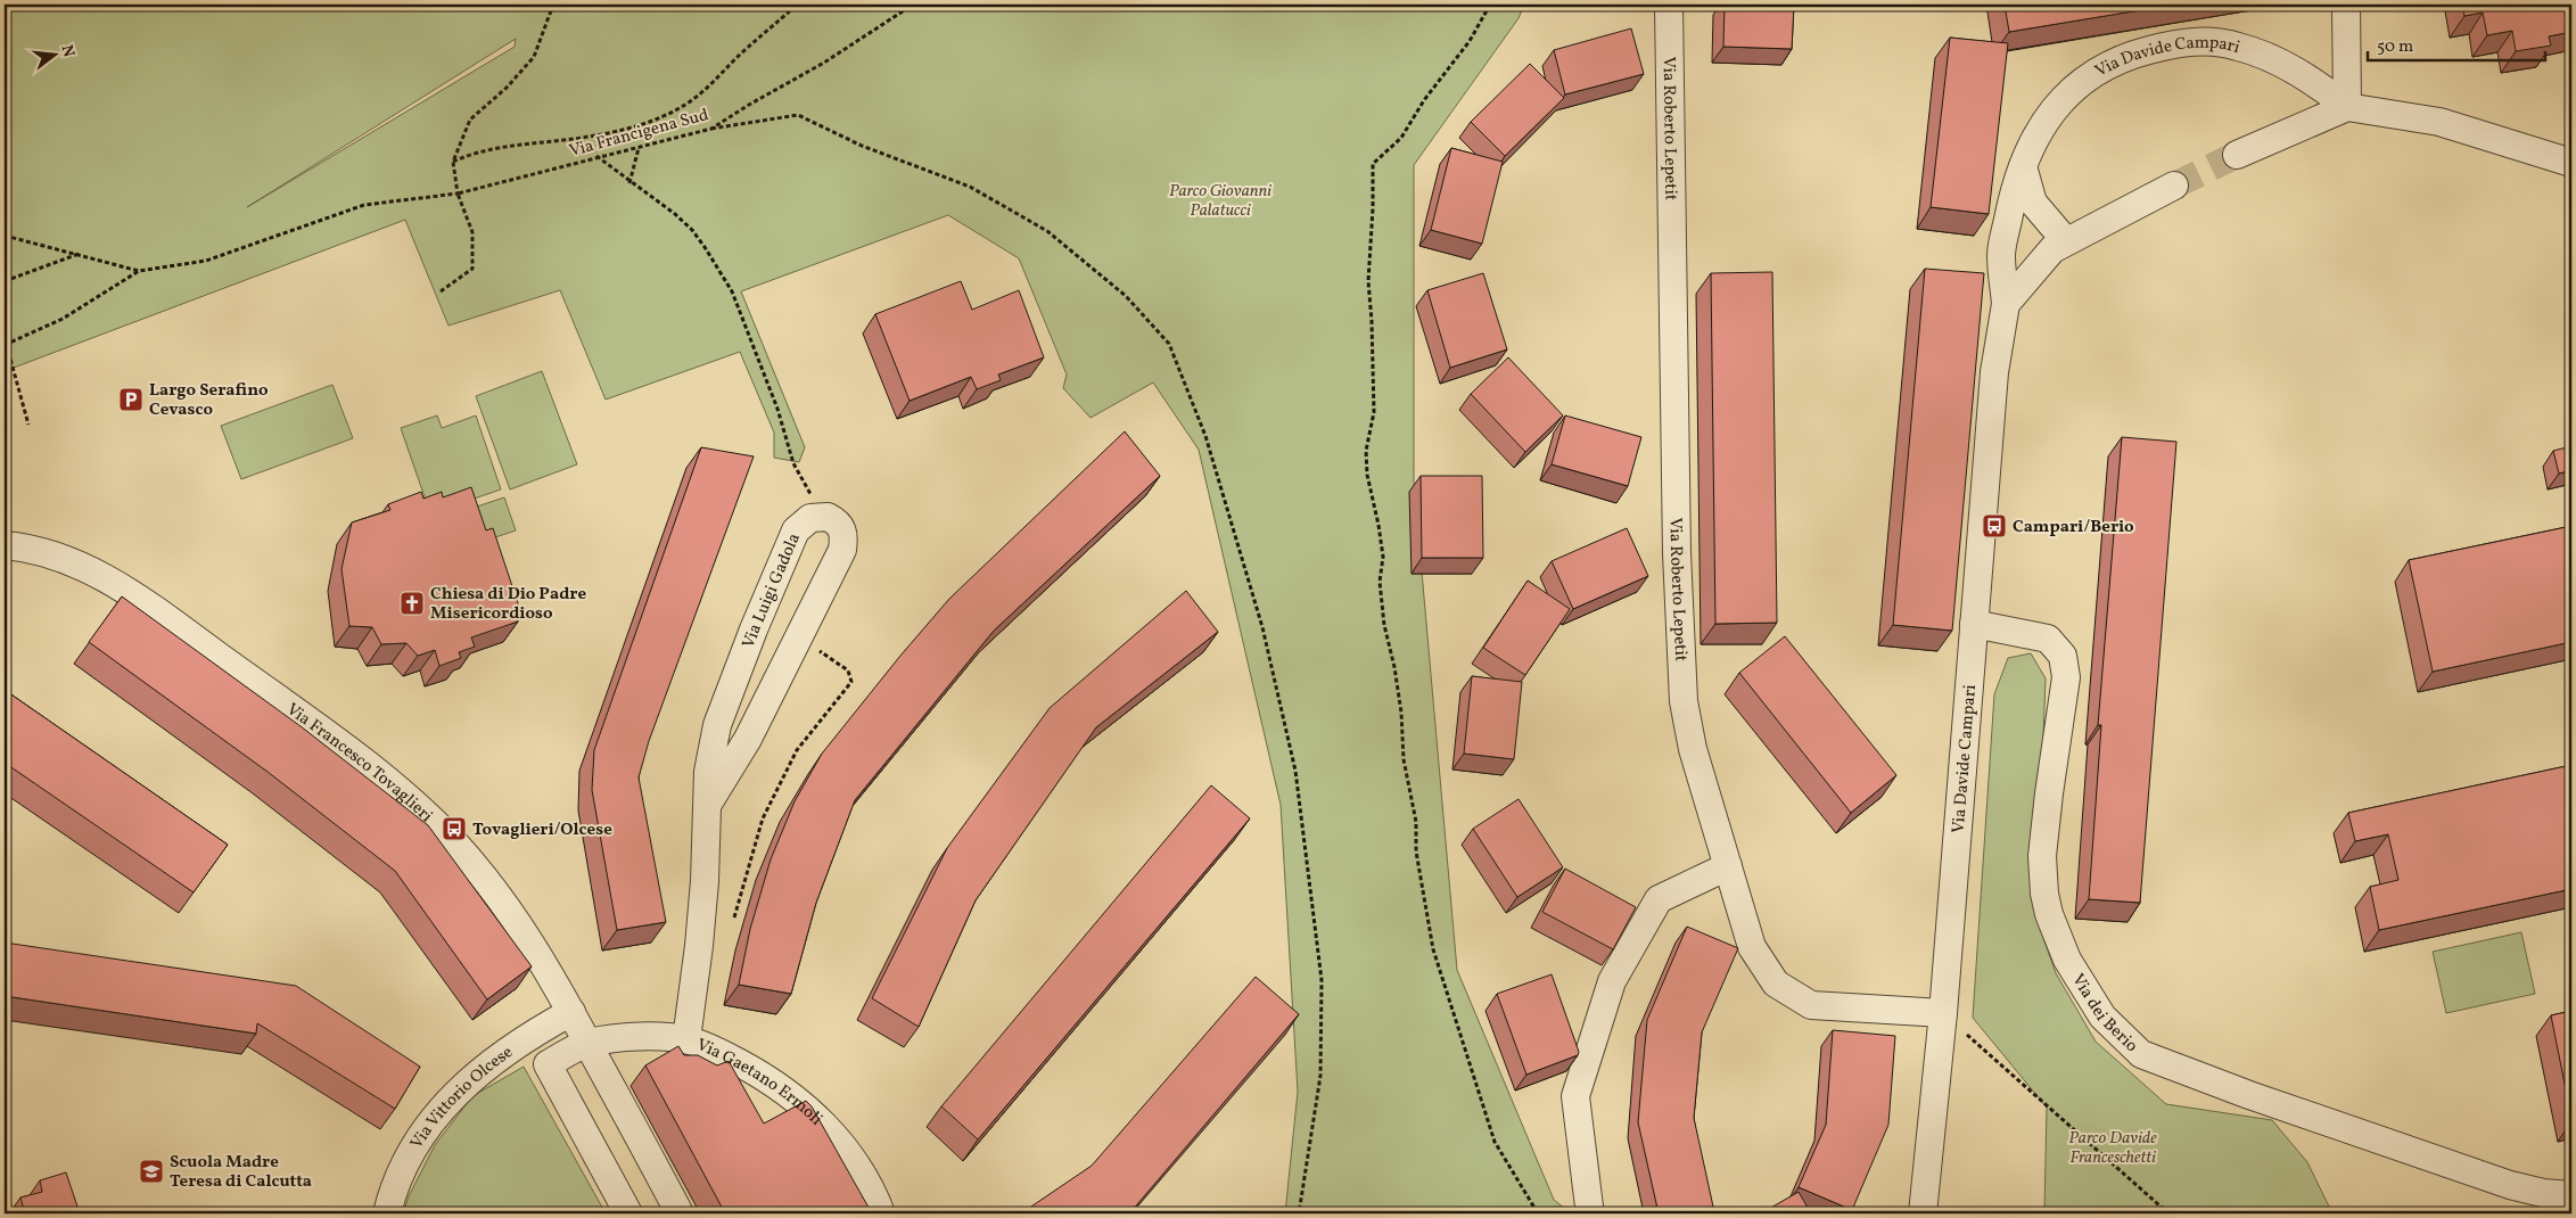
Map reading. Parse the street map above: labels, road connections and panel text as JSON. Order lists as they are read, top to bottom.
{
  "streets": {
    "street": [
      "Via Davide Campari",
      "Via Roberto Lepetit",
      "Via Luigi Gadola",
      "Via Francesco Tovaglieri",
      "Via dei Berio",
      "Via Gaetano Ermoli",
      "Via Vittorio Olcese"
    ],
    "path": ["Via Francigena Sud"]
  },
  "crossings": [
    ["Via Davide Campari", "Via Roberto Lepetit"],
    ["Via Davide Campari", "Via dei Berio"],
    ["Via Luigi Gadola", "Via Gaetano Ermoli"],
    ["Via Francesco Tovaglieri", "Via Gaetano Ermoli"],
    ["Via Francesco Tovaglieri", "Via Vittorio Olcese"]
  ],
  "parks": ["Parco Giovanni Palatucci", "Parco Davide Franceschetti"],
  "places": {
    "parking": ["Largo Serafino Cevasco"],
    "bus stop": ["Campari/Berio", "Tovaglieri/Olcese"],
    "church": ["Chiesa di Dio Padre Misericordioso"],
    "school or university": ["Scuola Madre Teresa di Calcutta"]
  },
  "scale_bar": "50 m",
  "north": "right"
}
